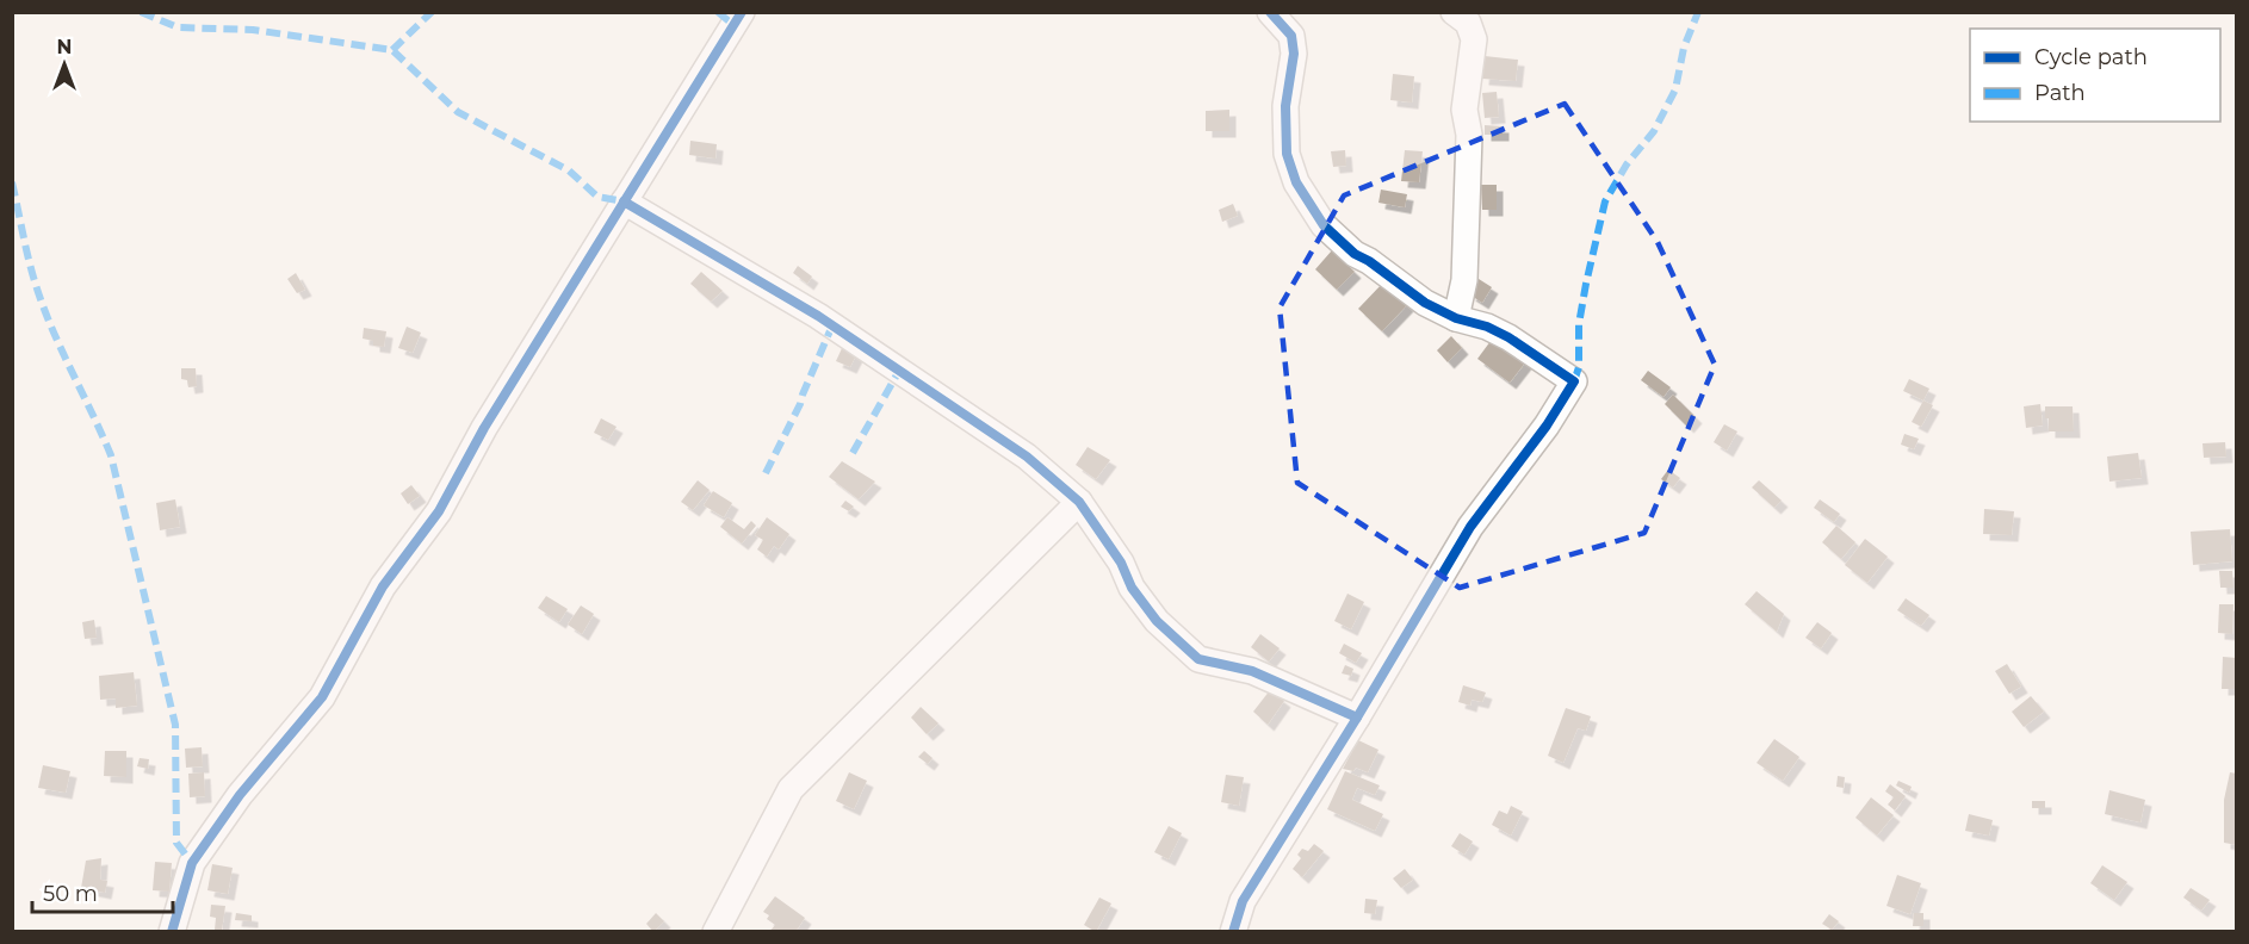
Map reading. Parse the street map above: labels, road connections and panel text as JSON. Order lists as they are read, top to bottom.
{
  "legend": ["Cycle path", "Path"],
  "scale_bar": "50 m",
  "north": "top"
}
